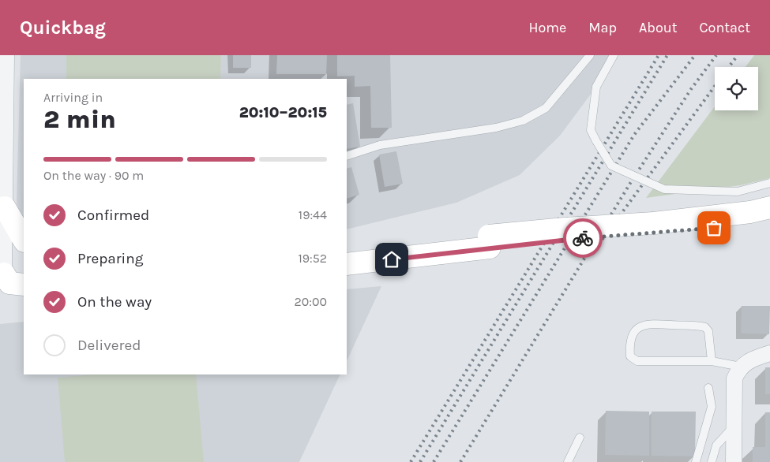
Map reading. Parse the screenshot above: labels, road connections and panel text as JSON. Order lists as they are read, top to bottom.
{
  "page": {
    "header": "Quickbag",
    "nav": [
      "Home",
      "Map",
      "About",
      "Contact"
    ],
    "heading": ["2 min", "Arriving in", "20:10–20:15"],
    "bar": "On the way · 90 m",
    "list": [
      ["Confirmed", "19:44"],
      ["Preparing", "19:52"],
      ["On the way", "20:00"],
      "Delivered"
    ]
  }
}
